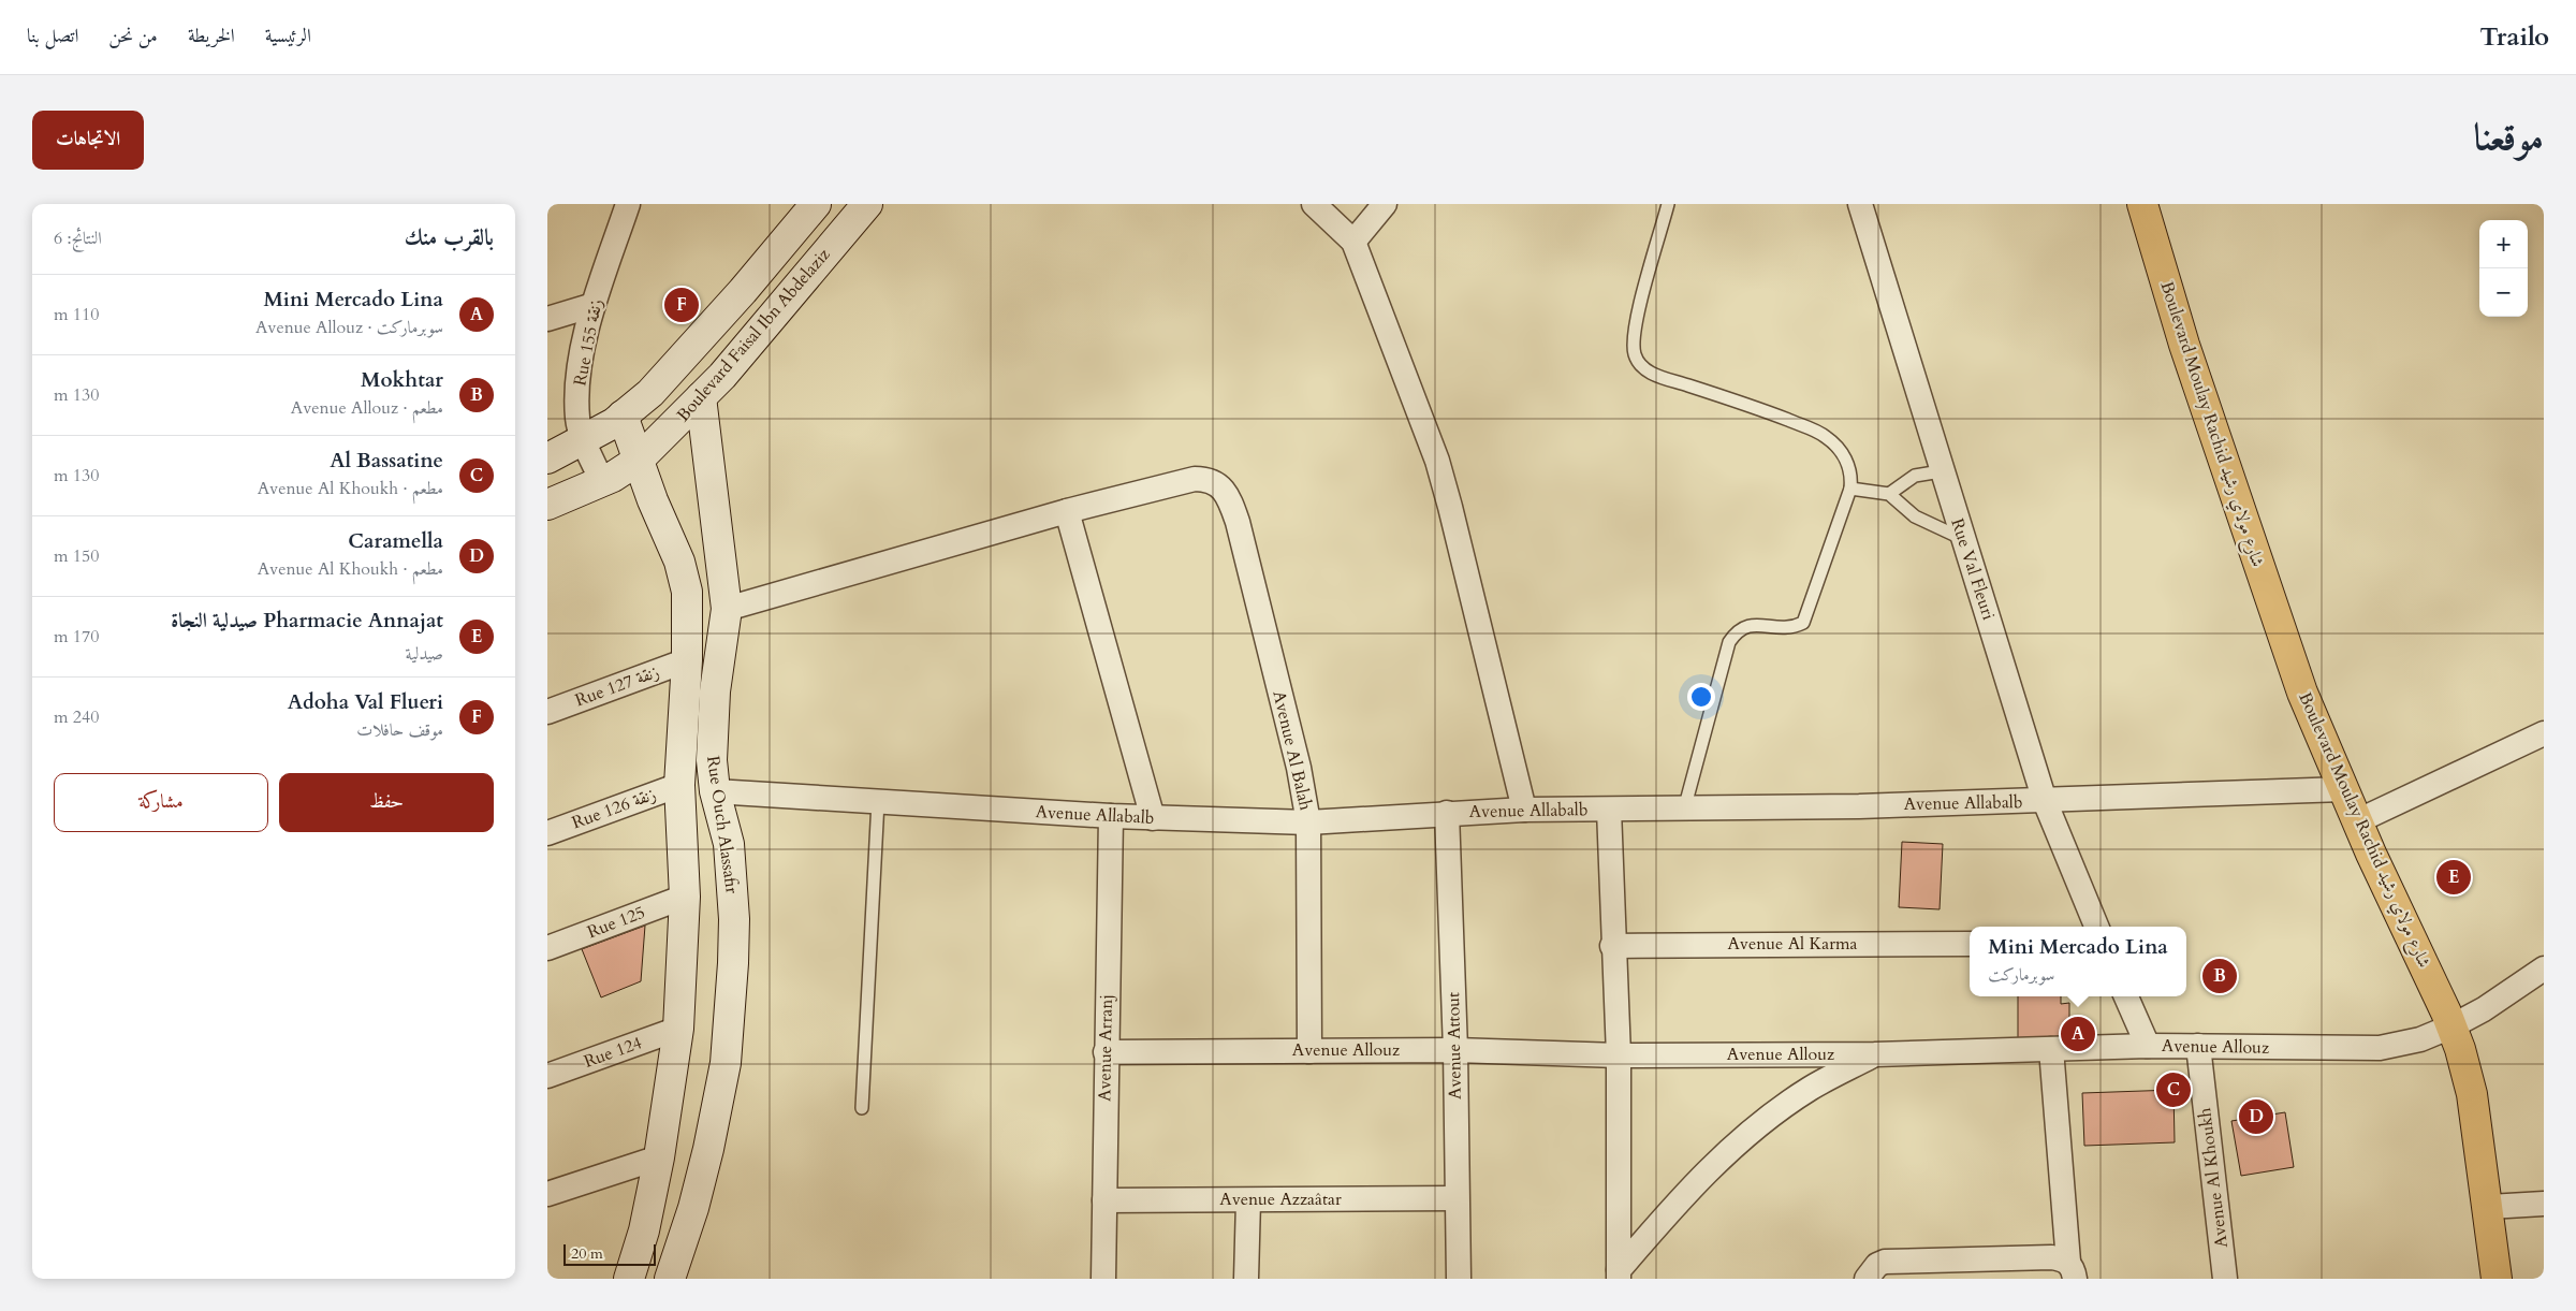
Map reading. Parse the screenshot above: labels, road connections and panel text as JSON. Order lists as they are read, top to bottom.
{
  "streets": {
    "main road": ["Boulevard Moulay Rachid شارع مولاي رشيد"],
    "street": [
      "Boulevard Faisal Ibn Abdelaziz",
      "Rue 155 زنقة",
      "Rue Val Fleuri",
      "Rue 127 زنقة",
      "Avenue Al Balah",
      "Avenue Allabalb",
      "Rue 126 زنقة",
      "Rue Ouch Alassafir",
      "Rue 125",
      "Avenue Al Karma",
      "Avenue Attout",
      "Avenue Allouz",
      "Avenue Arranj",
      "Rue 124",
      "Avenue Al Khoukh",
      "Avenue Azzaâtar"
    ]
  },
  "crossings": [
    ["Boulevard Faisal Ibn Abdelaziz", "Rue 155 زنقة"],
    ["Boulevard Faisal Ibn Abdelaziz", "Rue Ouch Alassafir"],
    ["Boulevard Moulay Rachid شارع مولاي رشيد", "Avenue Allabalb"],
    ["Boulevard Moulay Rachid شارع مولاي رشيد", "Avenue Allouz"],
    ["Rue Val Fleuri", "Avenue Allabalb"],
    ["Rue 127 زنقة", "Rue Ouch Alassafir"],
    ["Avenue Al Balah", "Avenue Allabalb"],
    ["Avenue Al Balah", "Avenue Allouz"],
    ["Avenue Allabalb", "Rue Ouch Alassafir"],
    ["Avenue Allabalb", "Avenue Attout"],
    ["Avenue Allabalb", "Avenue Arranj"],
    ["Rue 126 زنقة", "Rue Ouch Alassafir"],
    ["Rue Ouch Alassafir", "Rue 125"],
    ["Rue Ouch Alassafir", "Rue 124"],
    ["Avenue Attout", "Avenue Allouz"],
    ["Avenue Attout", "Avenue Azzaâtar"],
    ["Avenue Allouz", "Avenue Arranj"],
    ["Avenue Allouz", "Avenue Al Khoukh"],
    ["Avenue Arranj", "Avenue Azzaâtar"]
  ],
  "scale_bar": "20 m",
  "page": {
    "header": "Trailo",
    "nav": [
      "الرئيسية",
      "الخريطة",
      "من نحن",
      "اتصل بنا"
    ],
    "title": "موقعنا",
    "buttons": [
      "الاتجاهات",
      ["حفظ", "مشاركة"]
    ],
    "heading": ["بالقرب منك", "النتائج: 6"],
    "map_buttons": ["+", "−"],
    "list": [
      {
        "mark": "A",
        "name": "Mini Mercado Lina",
        "note": "سوبرماركت · Avenue Allouz",
        "value": "110 m"
      },
      {
        "mark": "B",
        "name": "Mokhtar",
        "note": "مطعم · Avenue Allouz",
        "value": "130 m"
      },
      {
        "mark": "C",
        "name": "Al Bassatine",
        "note": "مطعم · Avenue Al Khoukh",
        "value": "130 m"
      },
      {
        "mark": "D",
        "name": "Caramella",
        "note": "مطعم · Avenue Al Khoukh",
        "value": "150 m"
      },
      {
        "mark": "E",
        "name": "Pharmacie Annajat صيدلية النجاة",
        "note": "صيدلية",
        "value": "170 m"
      },
      {
        "mark": "F",
        "name": "Adoha Val Flueri",
        "note": "موقف حافلات",
        "value": "240 m"
      }
    ],
    "pins": [
      "F",
      "E",
      "B",
      "A",
      "C",
      "D"
    ],
    "popup": ["Mini Mercado Lina", "سوبرماركت"],
    "scale": "20 m"
  }
}
